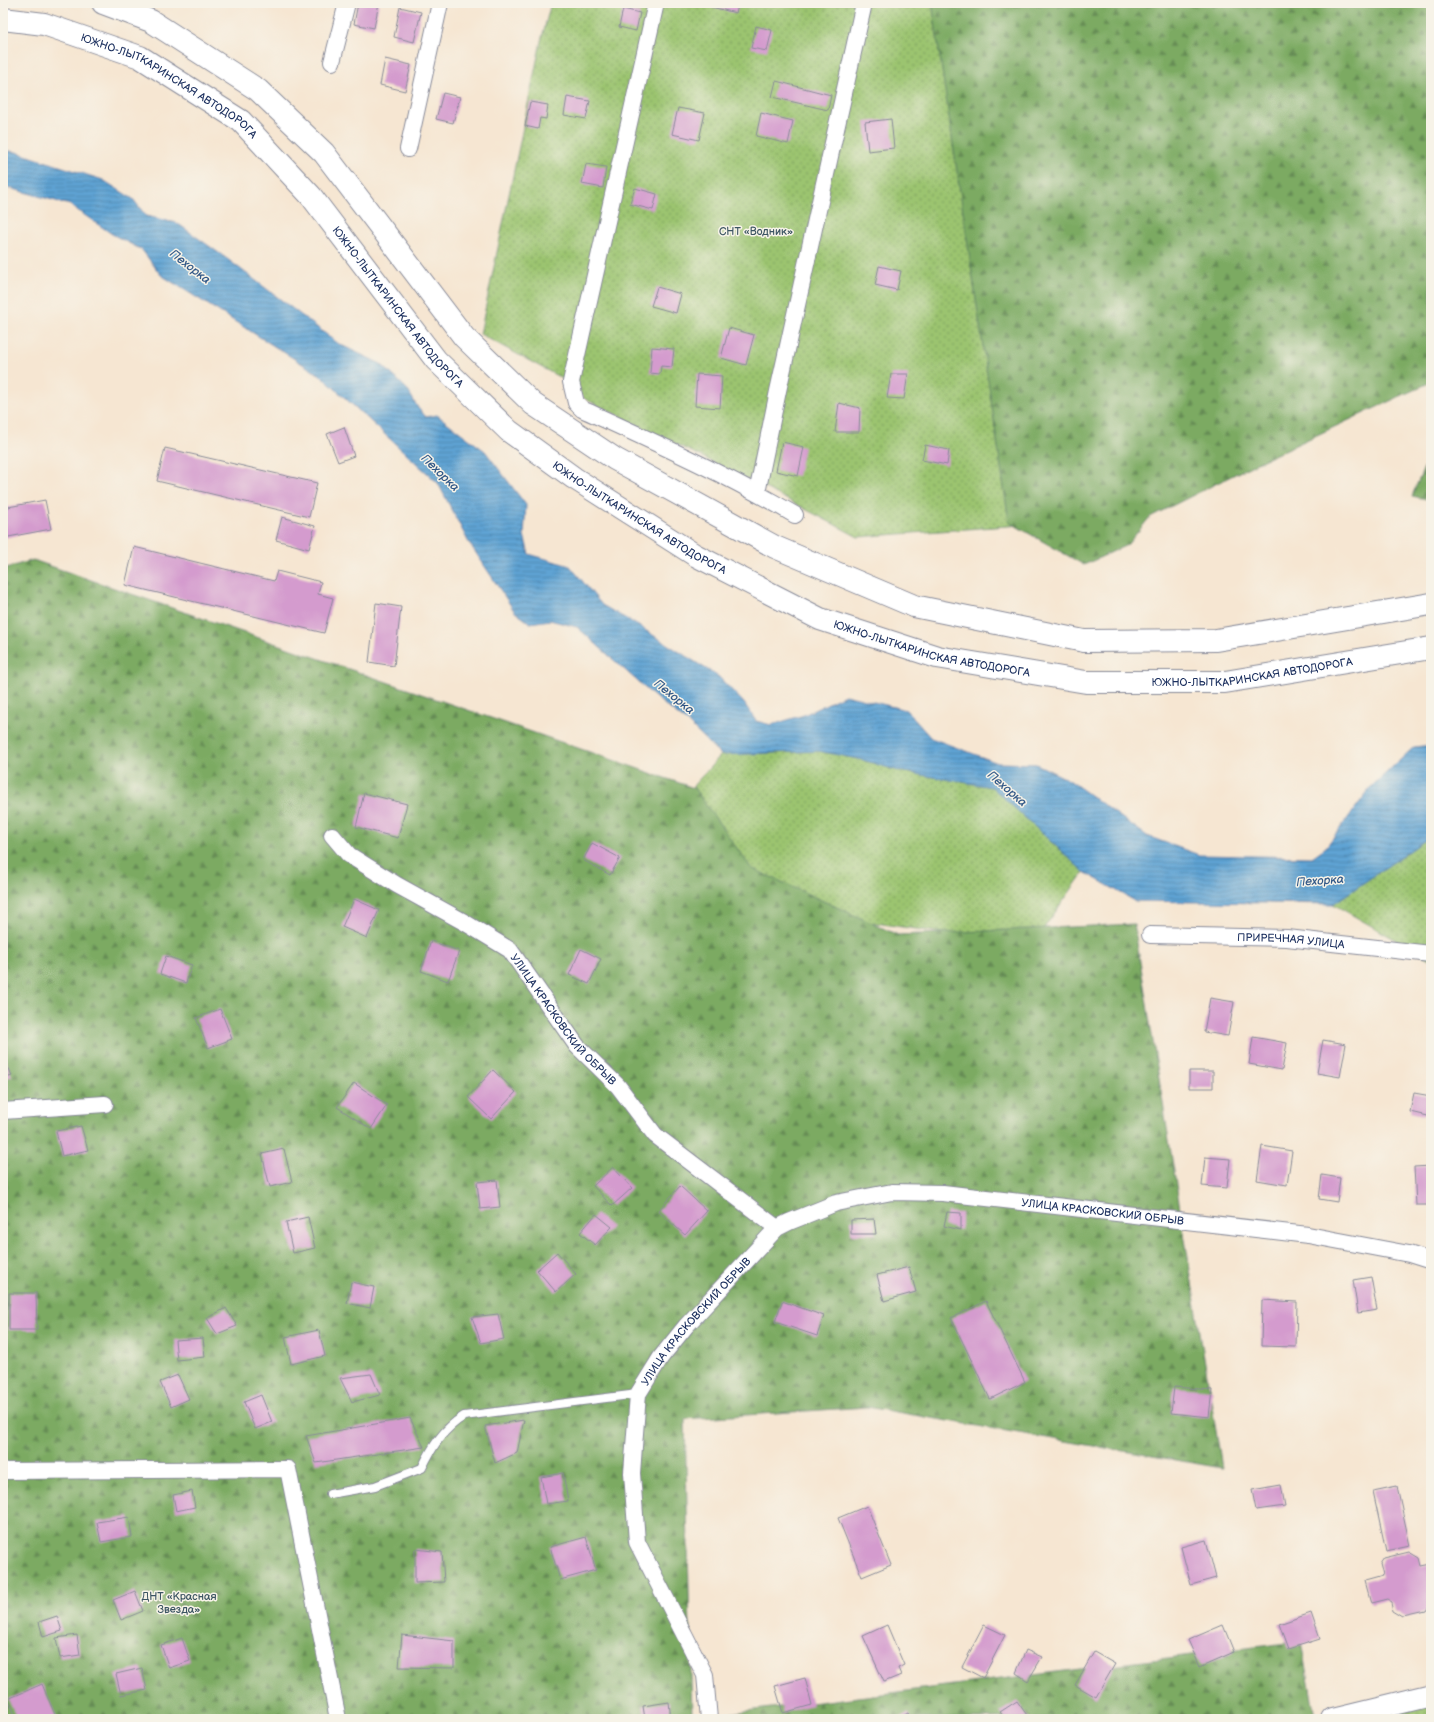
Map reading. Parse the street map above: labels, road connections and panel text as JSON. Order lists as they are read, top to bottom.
{
  "streets": {
    "main road": ["ЮЖНО-ЛЫТКАРИНСКАЯ АВТОДОРОГА"],
    "street": ["ПРИРЕЧНАЯ УЛИЦА", "УЛИЦА КРАСКОВСКИЙ ОБРЫВ"]
  },
  "water": ["Пехорка"],
  "parks": ["СНТ «Водник»", "ДНТ «Красная Звезда»"]
}
